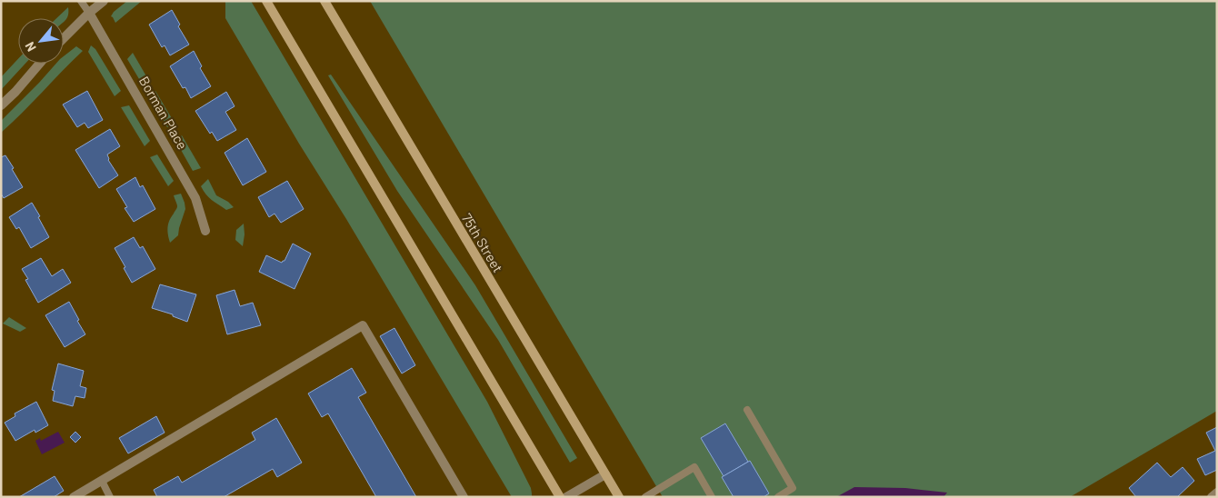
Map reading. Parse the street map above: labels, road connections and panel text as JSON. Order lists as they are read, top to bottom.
{
  "streets": {
    "main road": ["75th Street"],
    "street": ["Borman Place"]
  },
  "north": "bottom left"
}
